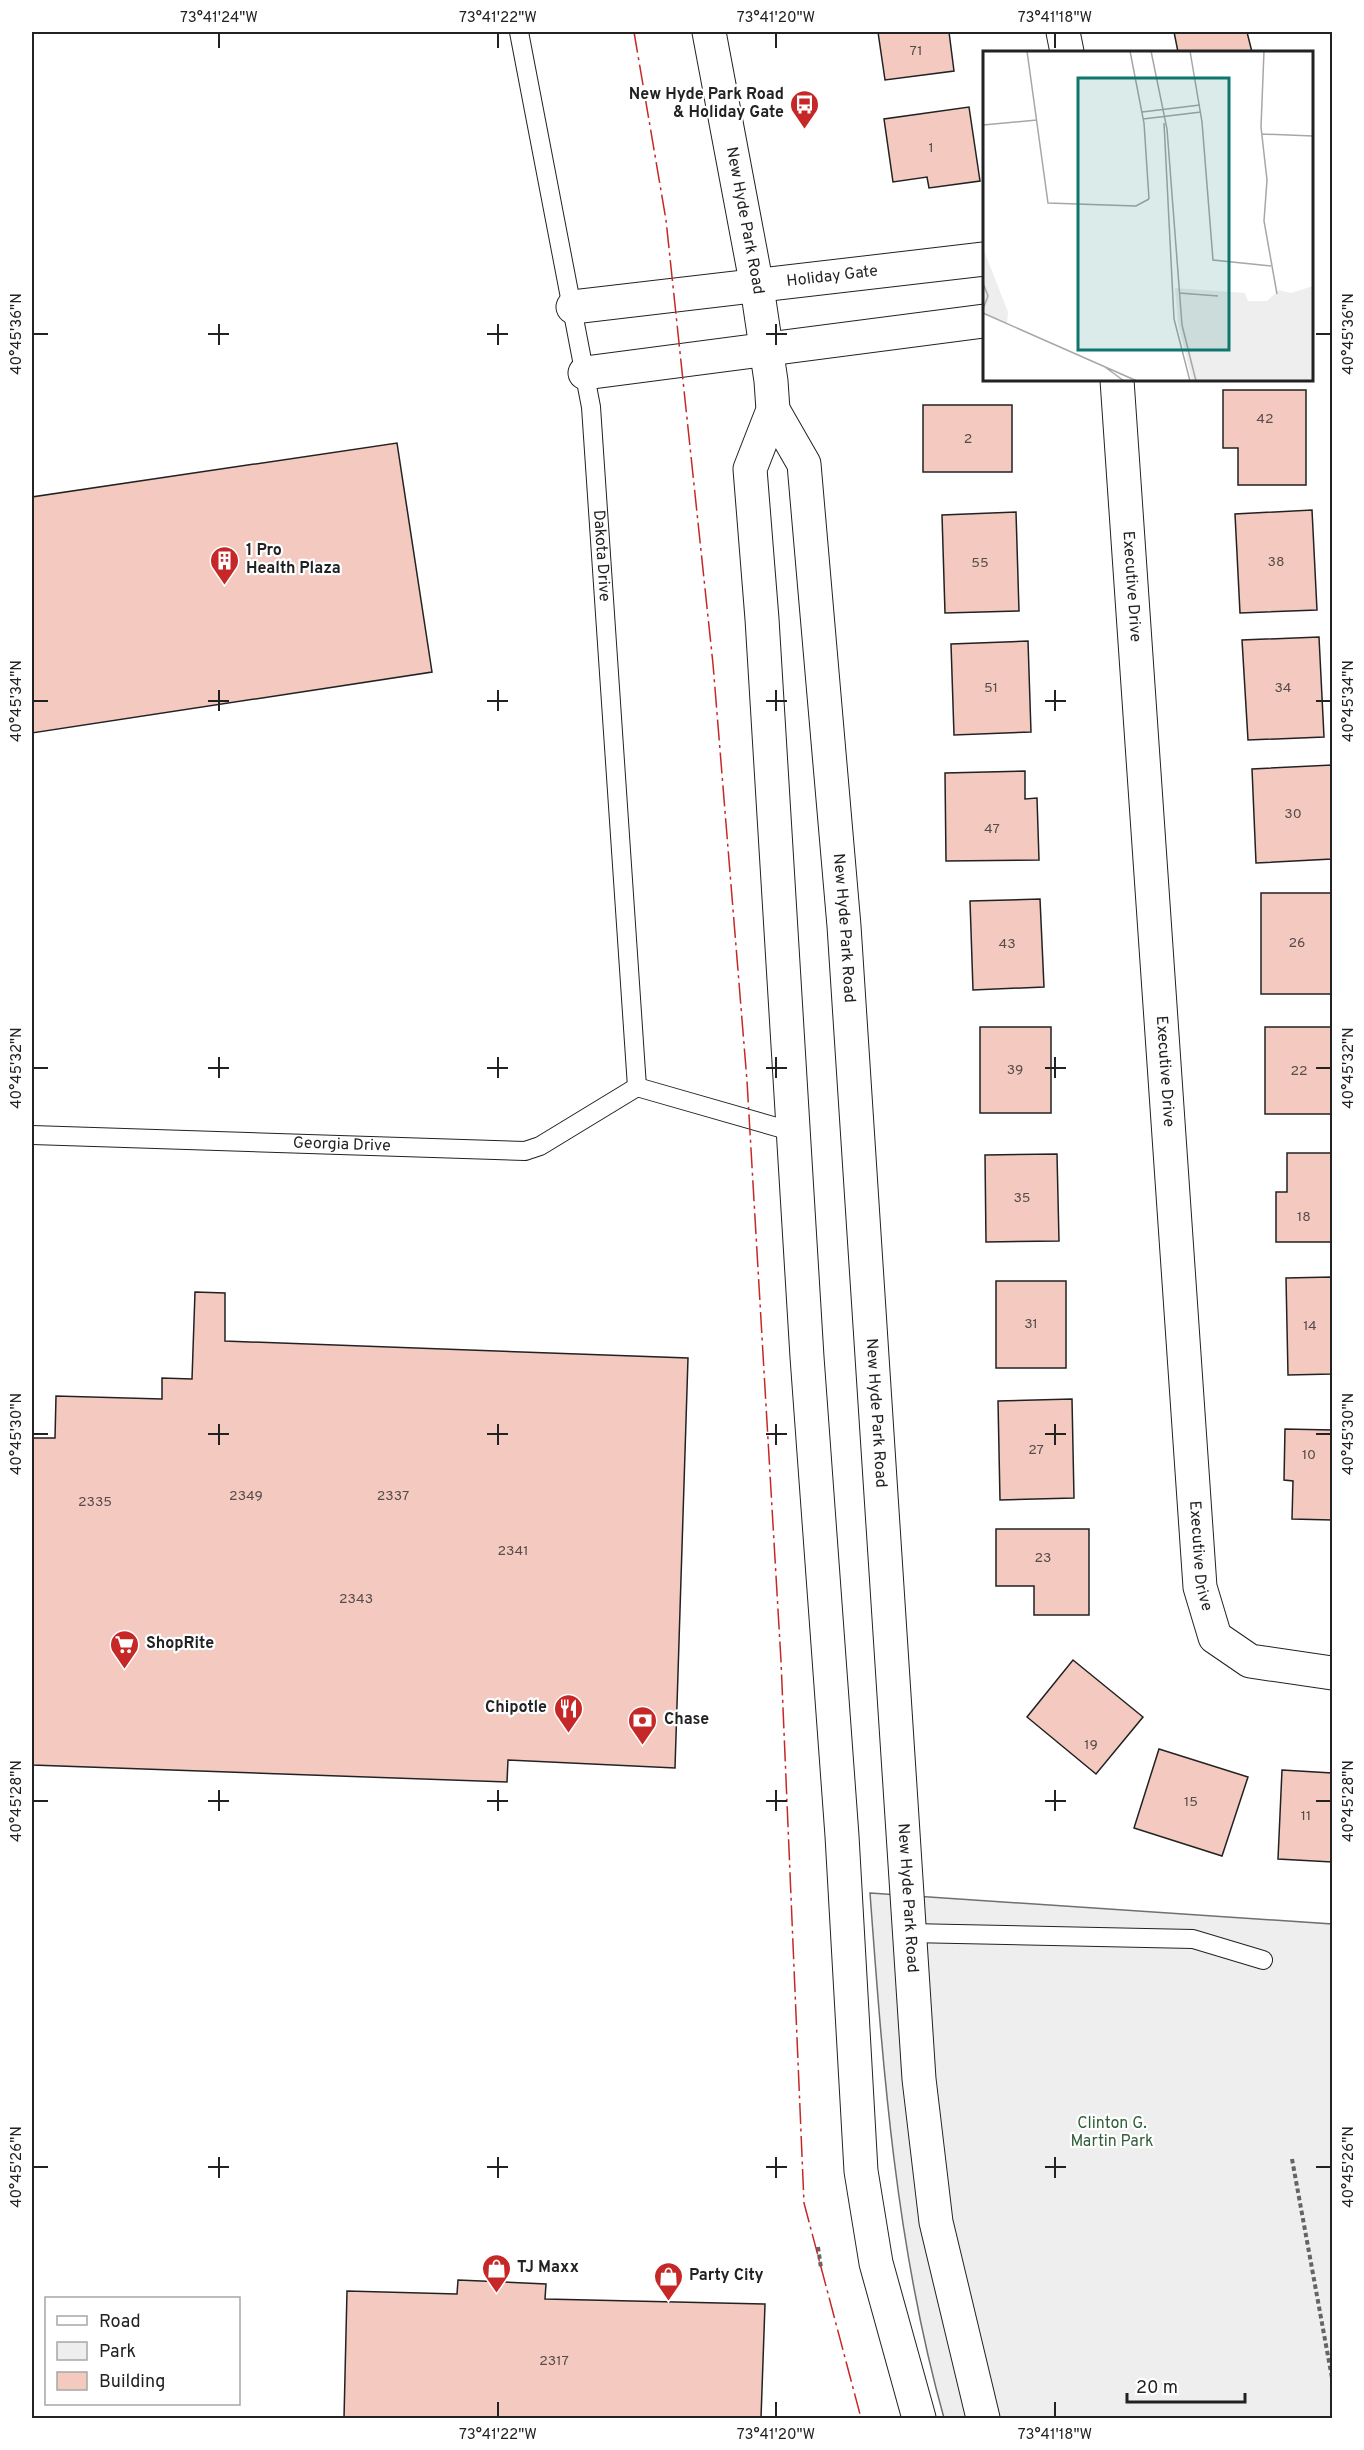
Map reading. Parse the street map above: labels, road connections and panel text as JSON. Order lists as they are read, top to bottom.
{
  "streets": {
    "main road": ["New Hyde Park Road", "Holiday Gate", "Executive Drive"],
    "lane": ["Dakota Drive", "Georgia Drive"]
  },
  "crossings": [
    ["New Hyde Park Road", "Holiday Gate"],
    ["Holiday Gate", "Dakota Drive"],
    ["Dakota Drive", "Georgia Drive"]
  ],
  "parks": ["Clinton G. Martin Park"],
  "places": {
    "bus stop": ["New Hyde Park Road & Holiday Gate"],
    "building": ["1 Pro Health Plaza"],
    "supermarket": ["ShopRite"],
    "restaurant": ["Chipotle"],
    "bank": ["Chase"],
    "shop": ["TJ Maxx", "Party City"]
  },
  "house_numbers": [
    "71",
    "1",
    "42",
    "2",
    "38",
    "55",
    "51",
    "34",
    "30",
    "47",
    "26",
    "43",
    "39",
    "22",
    "35",
    "18",
    "31",
    "14",
    "27",
    "10",
    "2349",
    "2337",
    "2335",
    "2341",
    "23",
    "2343",
    "19",
    "15",
    "11",
    "2317"
  ],
  "legend": ["Road", "Park", "Building"],
  "scale_bar": "20 m",
  "coordinates": [
    "73°41'24\"W",
    "73°41'22\"W",
    "73°41'20\"W",
    "73°41'18\"W",
    "40°45'36\"N",
    "40°45'34\"N",
    "40°45'32\"N",
    "40°45'30\"N",
    "40°45'28\"N",
    "40°45'26\"N"
  ]
}
